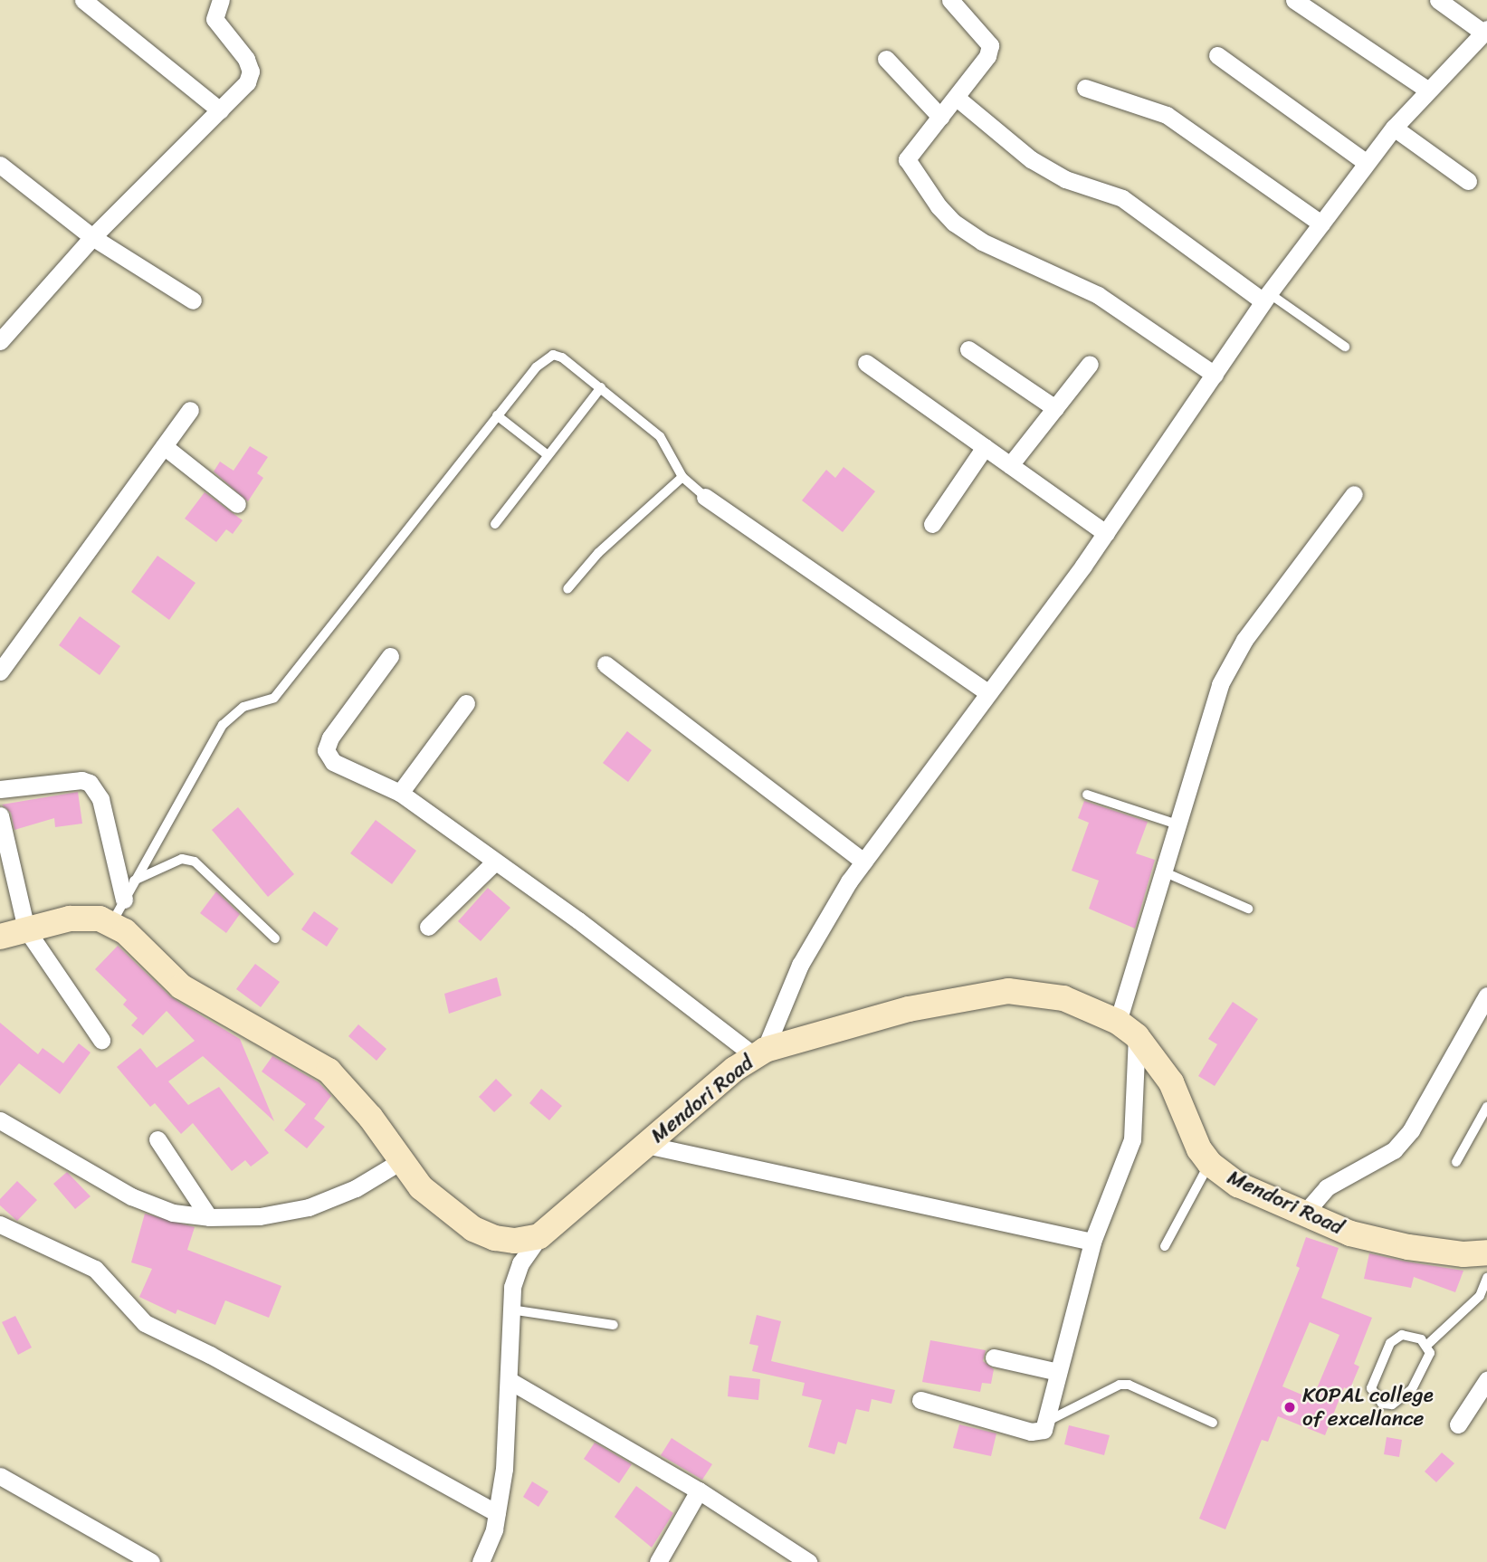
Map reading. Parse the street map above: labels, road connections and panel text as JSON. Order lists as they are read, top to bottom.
{
  "streets": {
    "main road": ["Mendori Road"]
  },
  "places": ["KOPAL college of excellance"]
}
